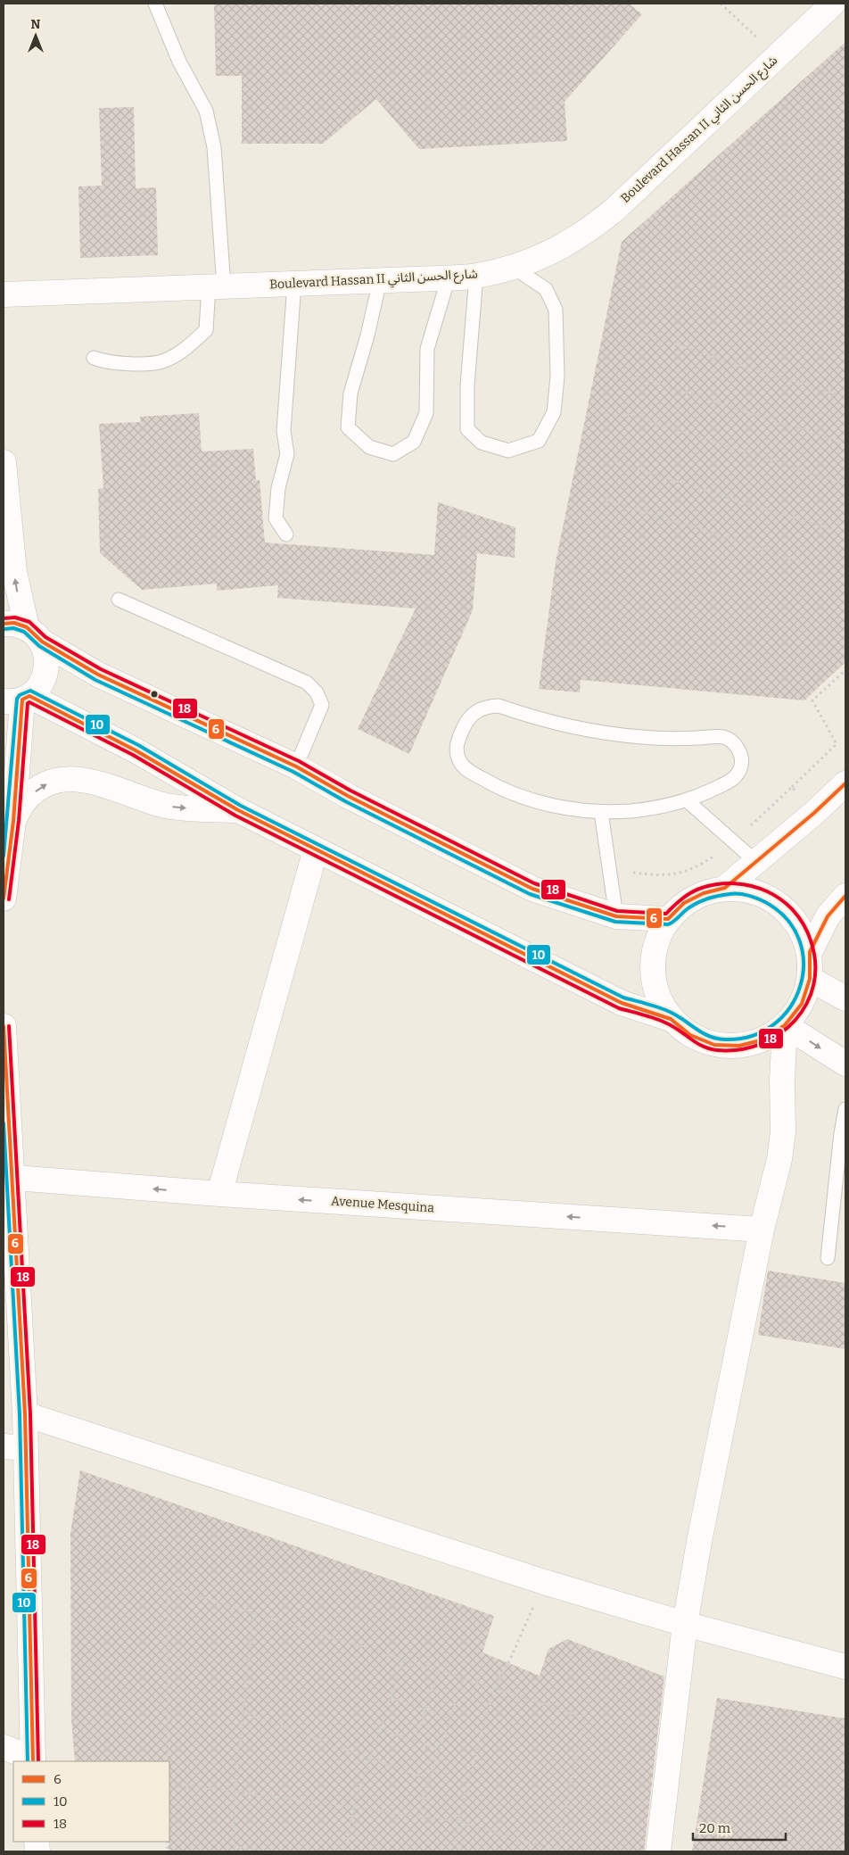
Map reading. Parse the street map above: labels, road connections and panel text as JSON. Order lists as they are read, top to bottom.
{
  "streets": {
    "street": ["Boulevard Hassan II شارع الحسن الثاني", "Avenue Mesquina"]
  },
  "one_way": ["Avenue Mesquina"],
  "lines": ["transit line 18", "transit line 6", "transit line 10"],
  "legend": ["6", "10", "18"],
  "scale_bar": "20 m",
  "north": "top"
}
